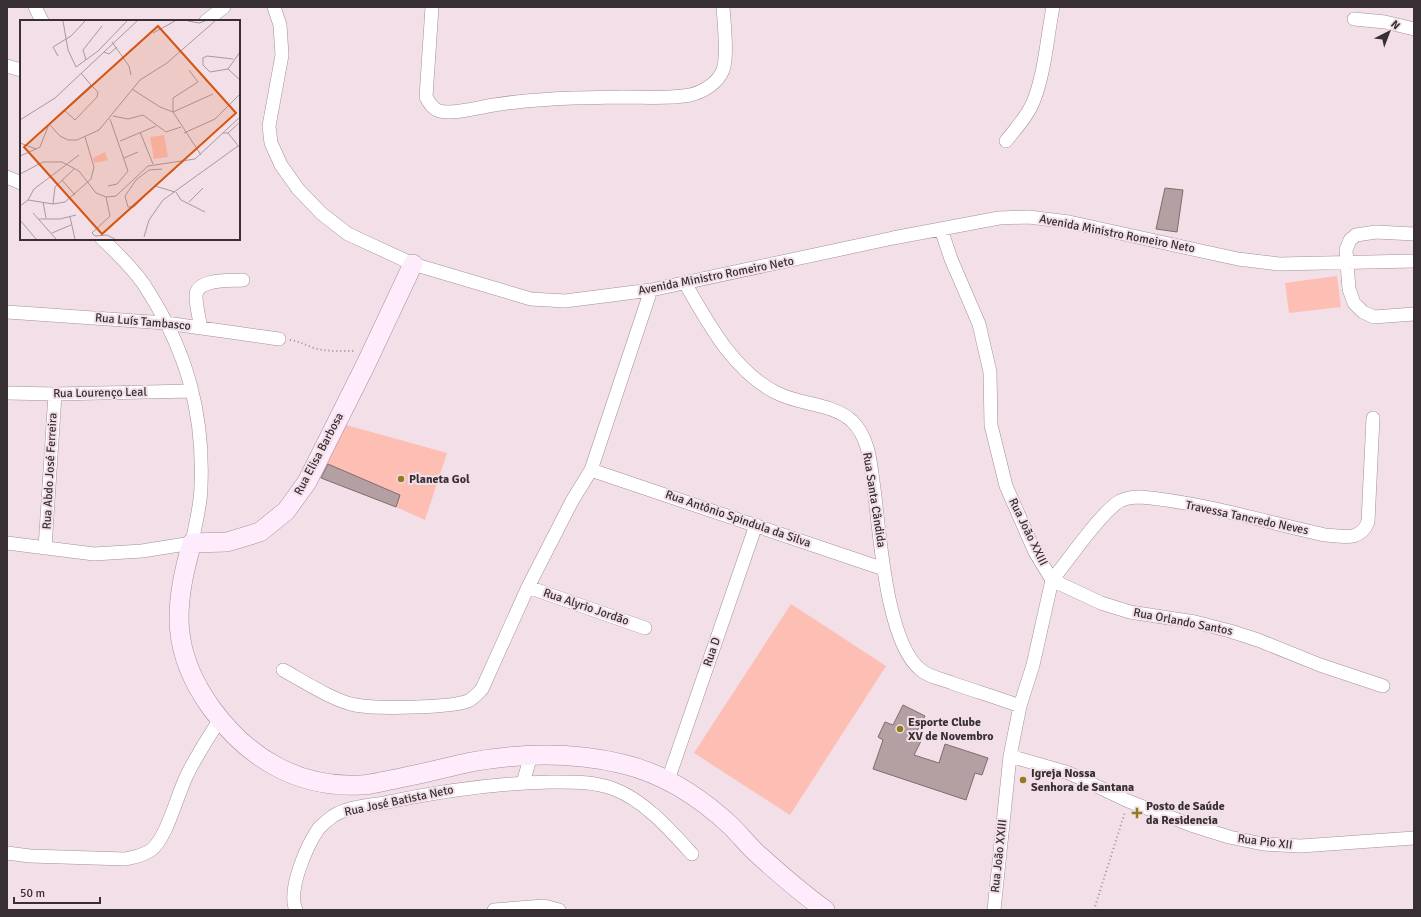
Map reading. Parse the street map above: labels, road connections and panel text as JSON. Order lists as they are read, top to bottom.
{
  "streets": {
    "street": [
      "Avenida Ministro Romeiro Neto",
      "Rua Luís Tambasco",
      "Rua Lourenço Leal",
      "Rua Elisa Barbosa",
      "Rua Abdo José Ferreira",
      "Rua Santa Cândida",
      "Travessa Tancredo Neves",
      "Rua Antônio Spindula da Silva",
      "Rua João XXIII",
      "Rua Alyrio Jordão",
      "Rua Orlando Santos",
      "Rua D",
      "Rua José Batista Neto",
      "Rua Pio XII"
    ]
  },
  "crossings": [
    ["Avenida Ministro Romeiro Neto", "Rua Elisa Barbosa"],
    ["Avenida Ministro Romeiro Neto", "Rua Santa Cândida"],
    ["Avenida Ministro Romeiro Neto", "Rua João XXIII"],
    ["Rua Lourenço Leal", "Rua Abdo José Ferreira"],
    ["Rua Elisa Barbosa", "Rua Abdo José Ferreira"],
    ["Rua Santa Cândida", "Rua Antônio Spindula da Silva"],
    ["Rua Santa Cândida", "Rua João XXIII"],
    ["Travessa Tancredo Neves", "Rua João XXIII"],
    ["Travessa Tancredo Neves", "Rua Orlando Santos"],
    ["Rua Antônio Spindula da Silva", "Rua D"],
    ["Rua João XXIII", "Rua Orlando Santos"],
    ["Rua João XXIII", "Rua Pio XII"]
  ],
  "places": {
    "other": ["Planeta Gol", "Esporte Clube XV de Novembro", "Igreja Nossa Senhora de Santana"],
    "health": ["Posto de Saúde da Residencia"]
  },
  "scale_bar": "50 m",
  "north": "top right"
}
